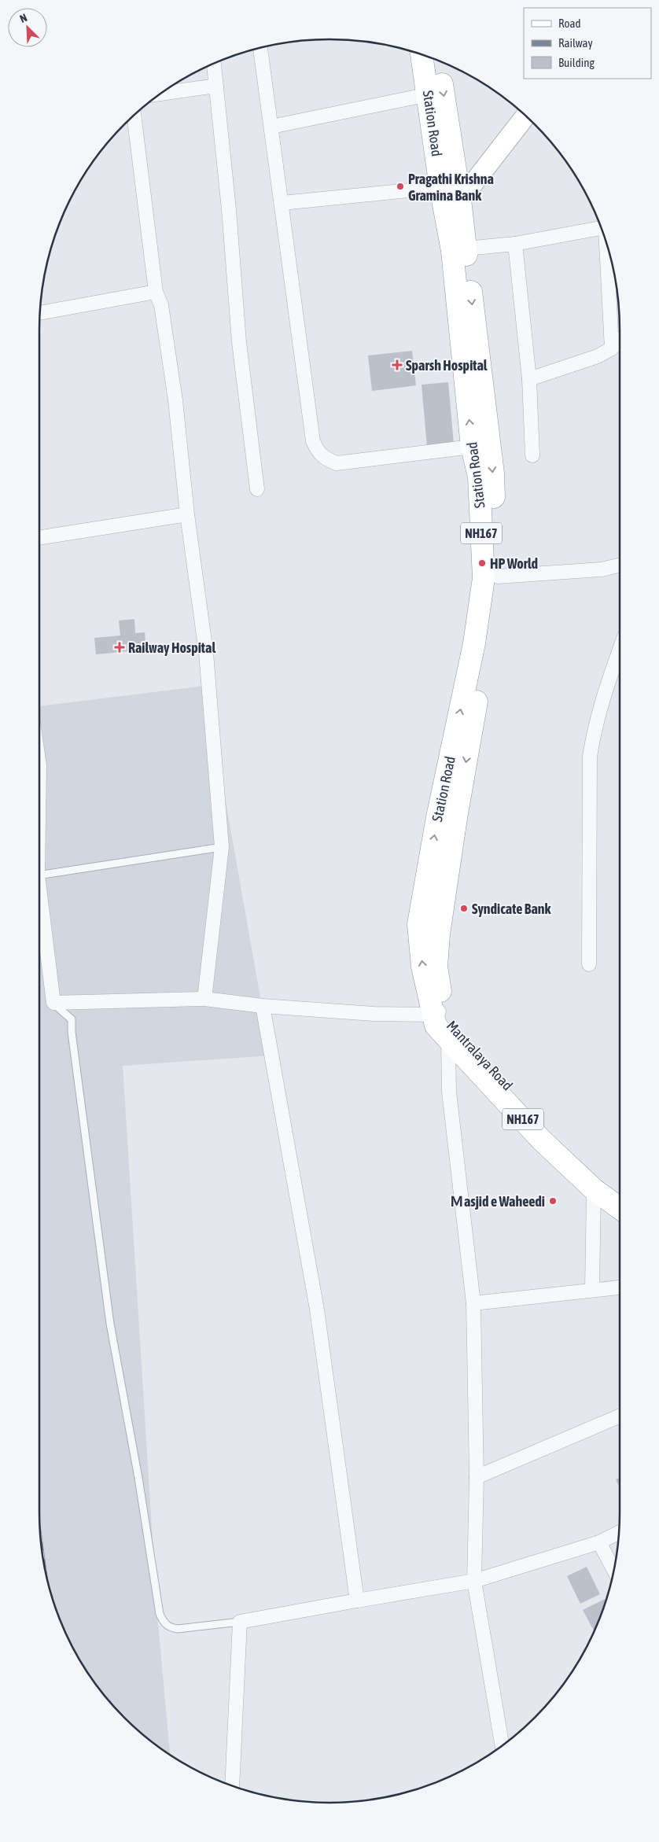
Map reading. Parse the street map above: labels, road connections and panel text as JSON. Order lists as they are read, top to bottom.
{
  "streets": {
    "highway": ["Station Road", "NH167", "Mantralaya Road"]
  },
  "crossings": [
    ["Station Road", "Mantralaya Road"]
  ],
  "places": {
    "other": [
      "Pragathi Krishna Gramina Bank",
      "HP World",
      "Syndicate Bank",
      "Ｍasjid e Waheedi"
    ],
    "health": ["Sparsh Hospital", "Railway Hospital"]
  },
  "legend": ["Road", "Railway", "Building"],
  "north": "top left"
}
